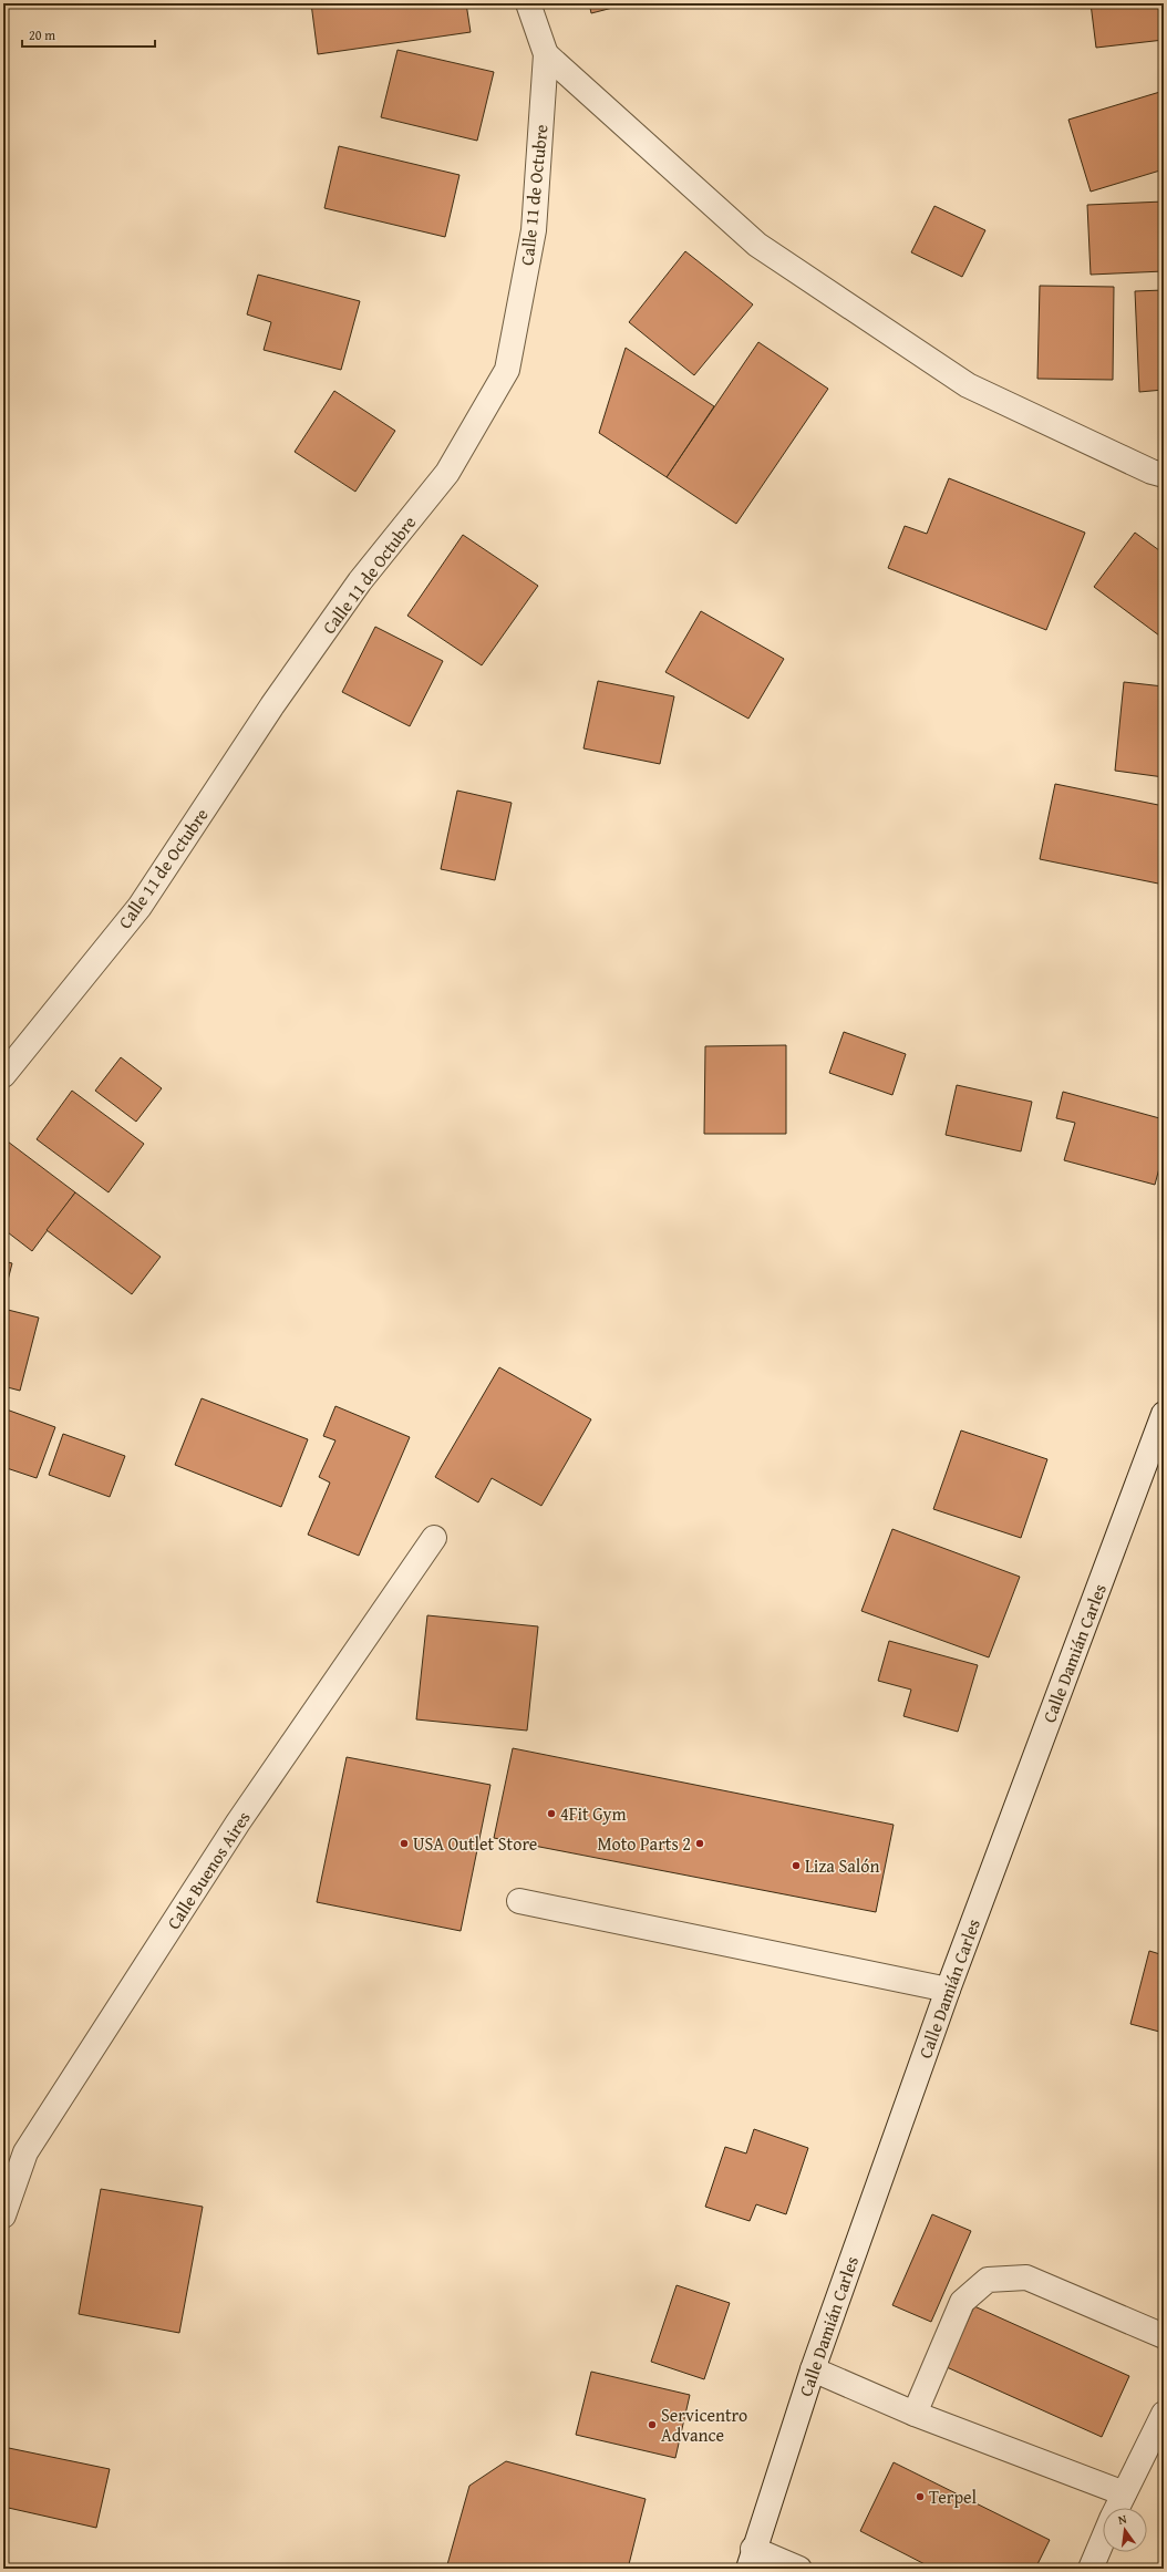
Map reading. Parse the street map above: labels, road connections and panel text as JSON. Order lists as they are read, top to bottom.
{
  "streets": {
    "street": ["Calle 11 de Octubre", "Calle Damián Carles", "Calle Buenos Aires"]
  },
  "places": [
    "4Fit Gym",
    "USA Outlet Store",
    "Moto Parts 2",
    "Liza Salón",
    "Servicentro Advance",
    "Terpel"
  ],
  "scale_bar": "20 m",
  "north": "top"
}
